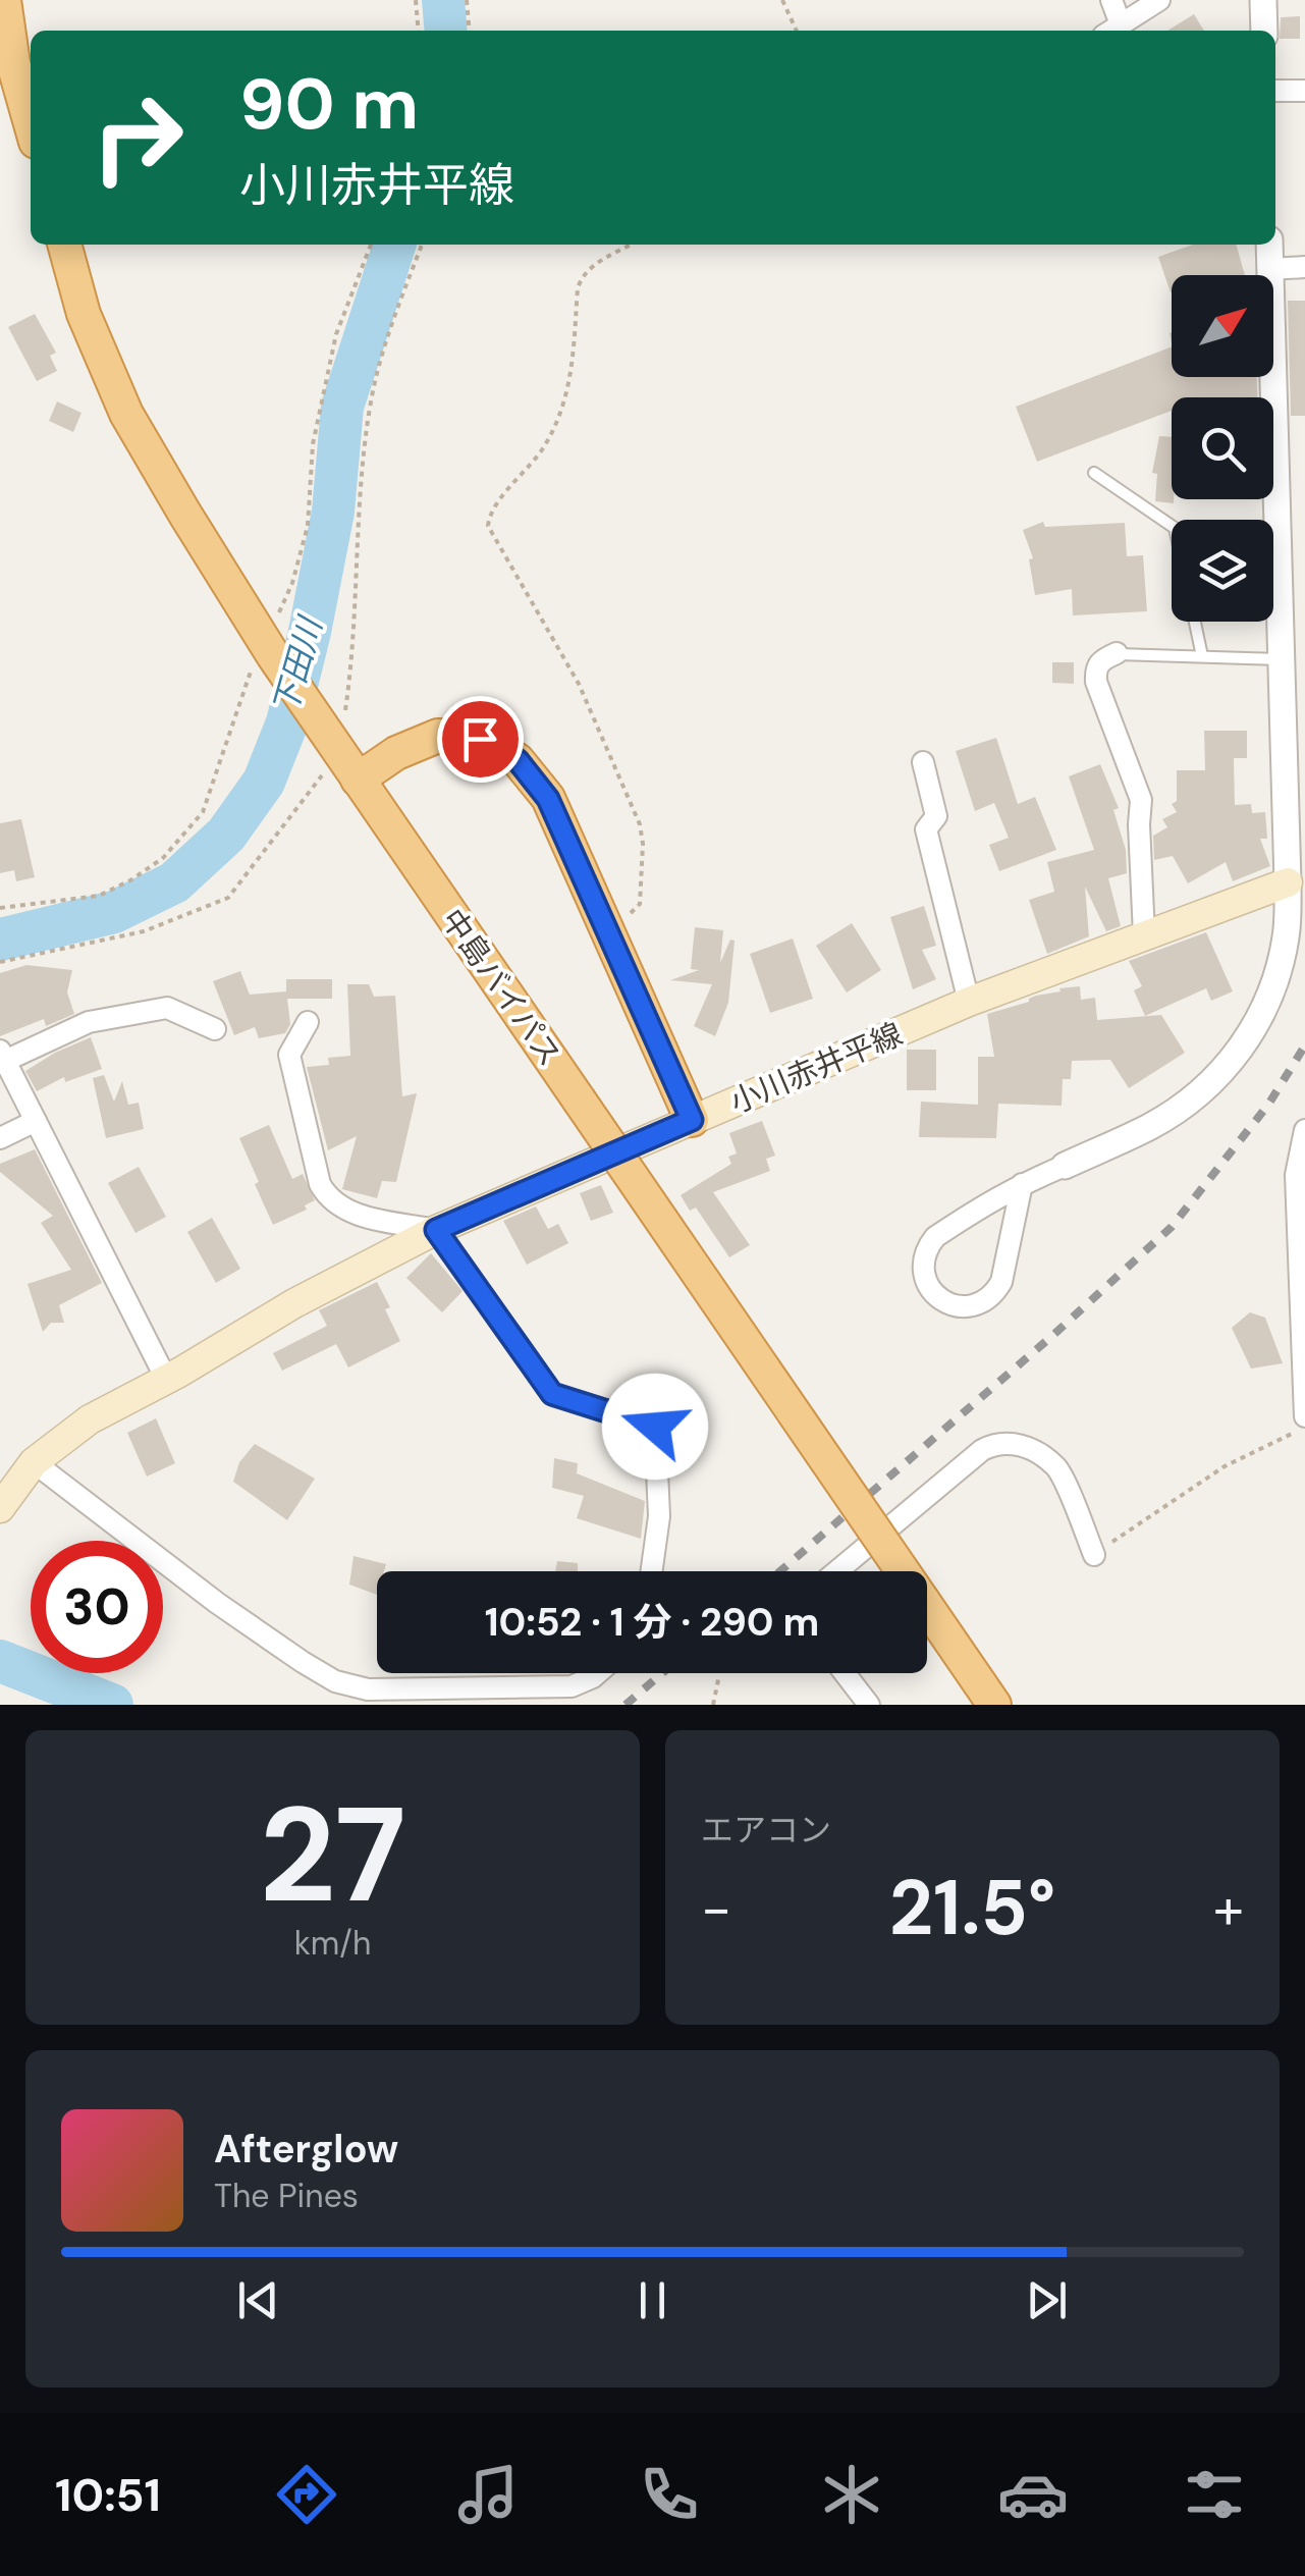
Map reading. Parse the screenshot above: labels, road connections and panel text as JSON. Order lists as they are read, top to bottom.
{
  "streets": {
    "highway": ["中島バイパス"],
    "main road": ["小川赤井平線"]
  },
  "water": ["下田川"],
  "north": "top right",
  "page": {
    "turn": ["90 m", "小川赤井平線"],
    "limit": "30",
    "trip": "10:52 · 1 分 · 290 m",
    "tile": [
      ["27", "km/h"],
      "エアコン"
    ],
    "heat": ["−", "21.5°", "+"],
    "song": ["Afterglow", "The Pines"],
    "tabs": "10:51"
  }
}
